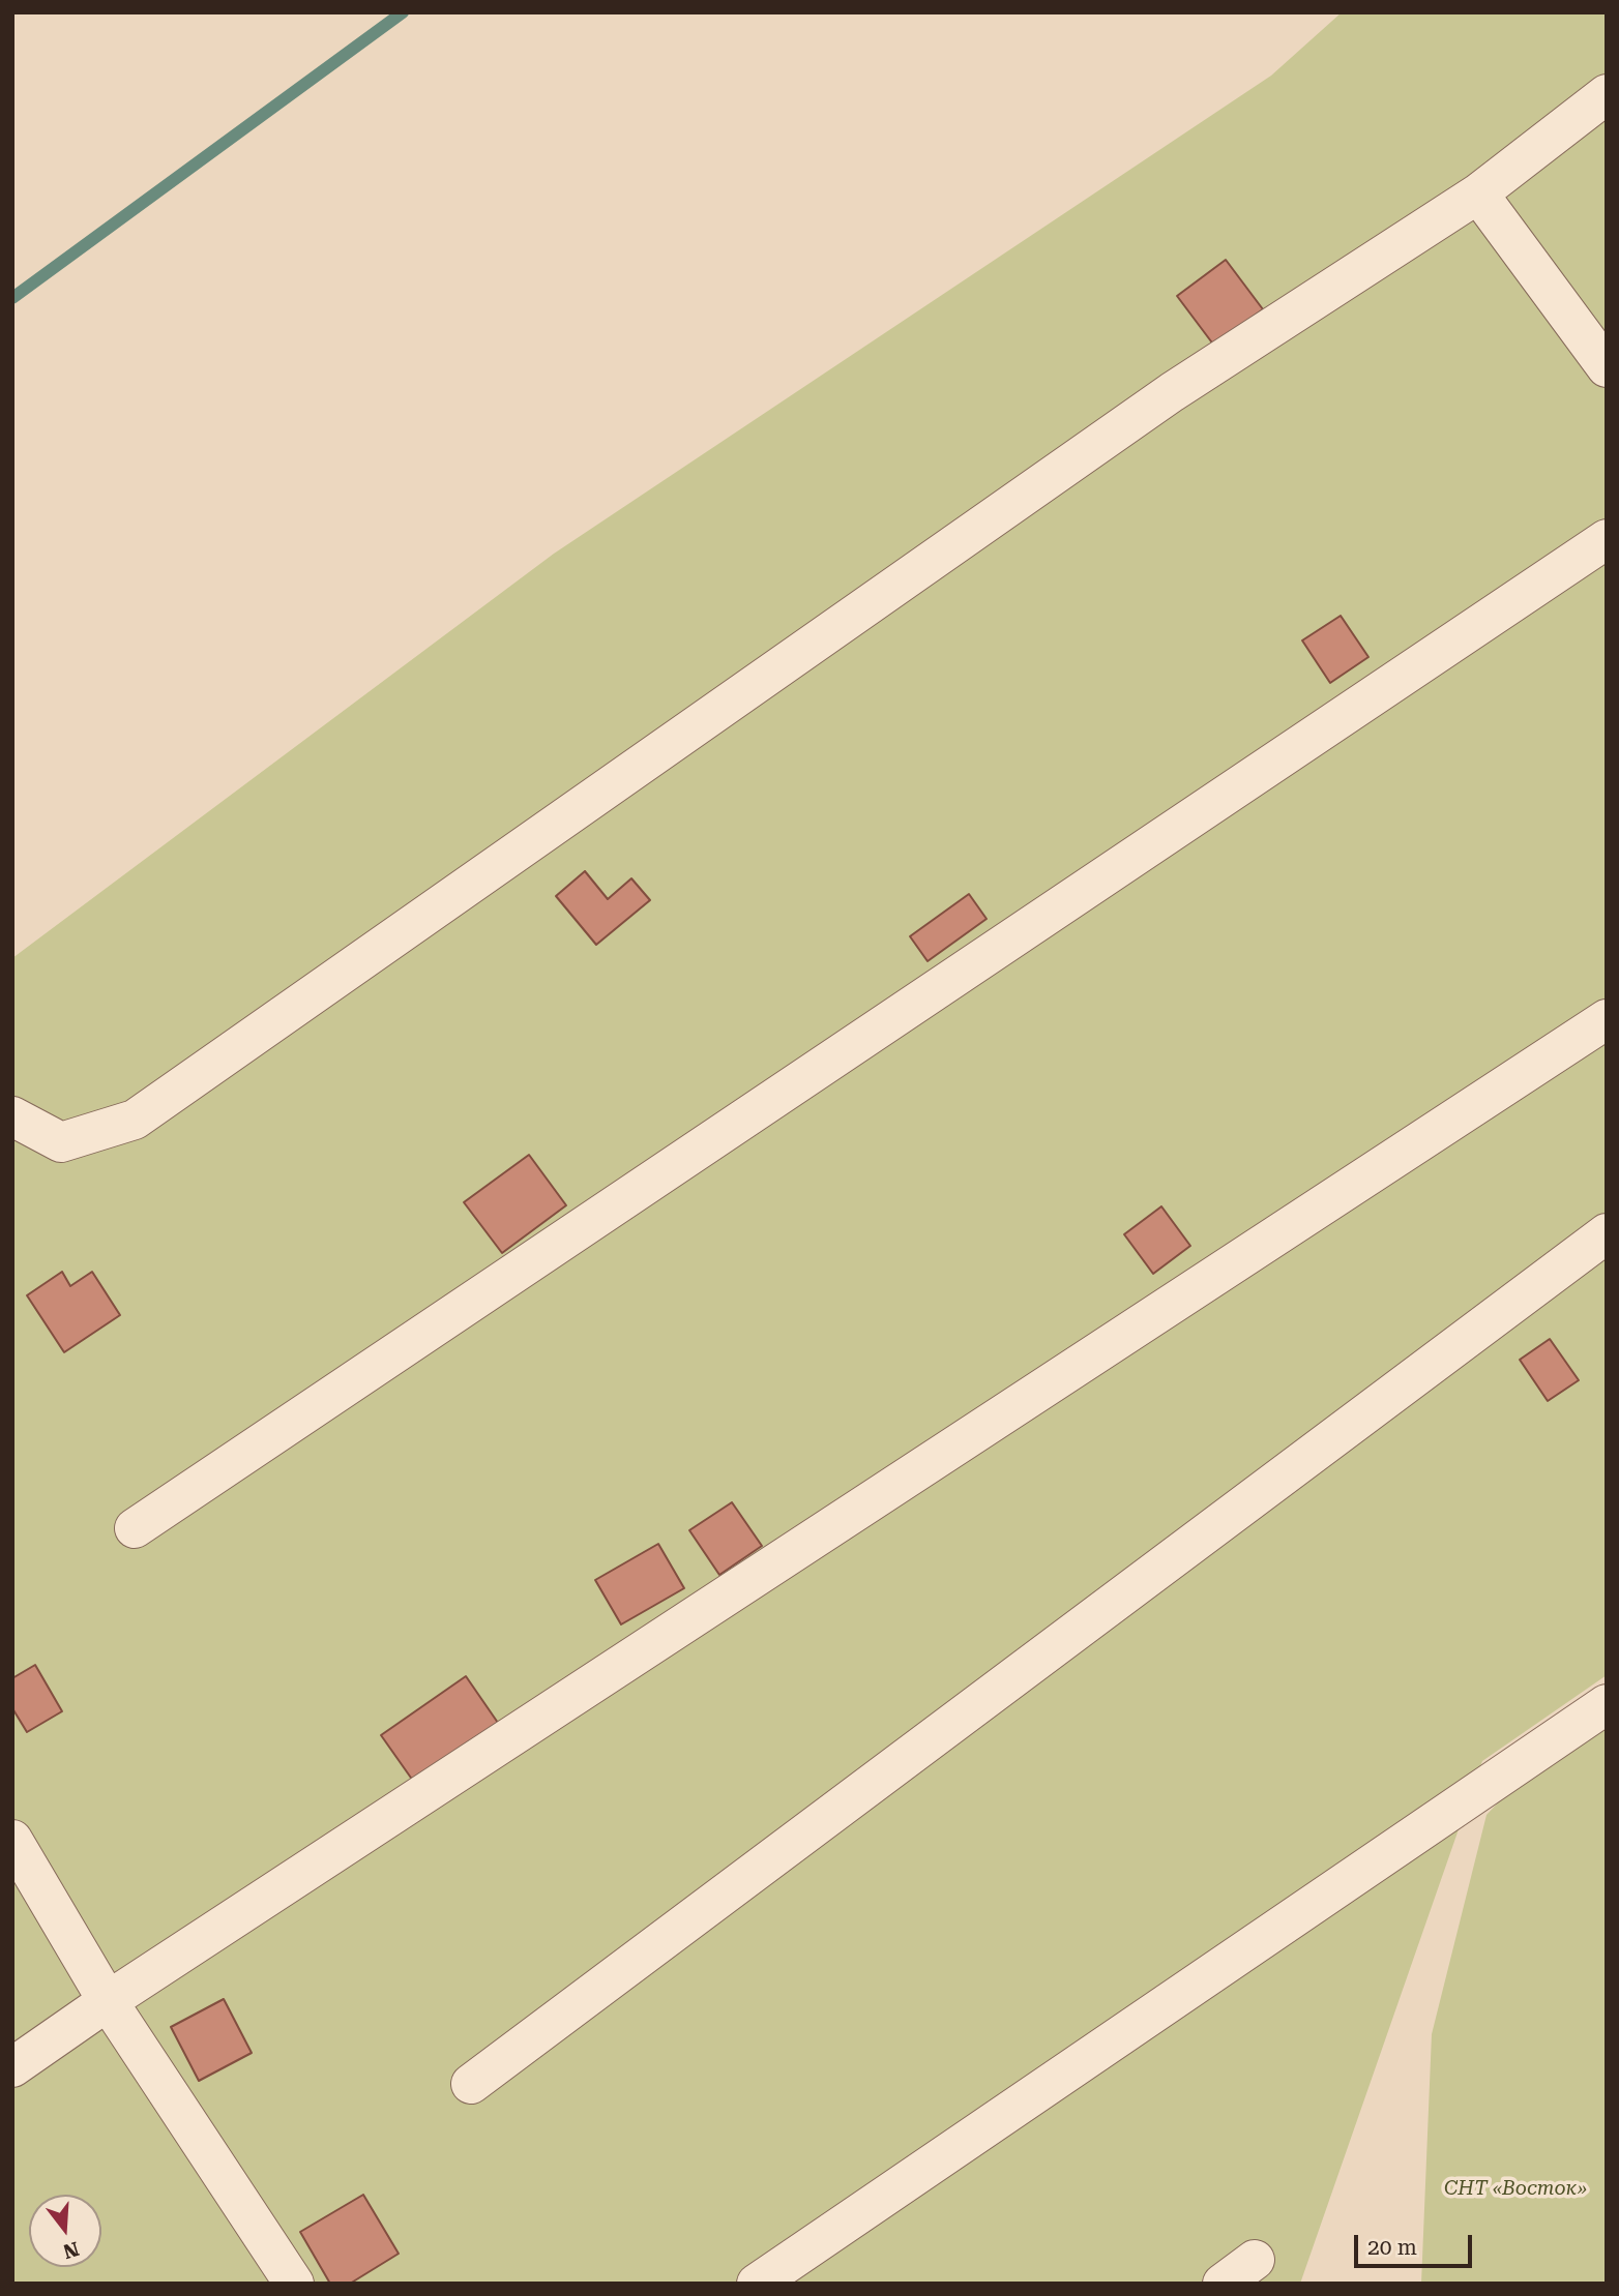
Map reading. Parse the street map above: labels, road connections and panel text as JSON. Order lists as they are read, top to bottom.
{
  "parks": ["СНТ «Восток»"],
  "scale_bar": "20 m",
  "north": "bottom"
}
